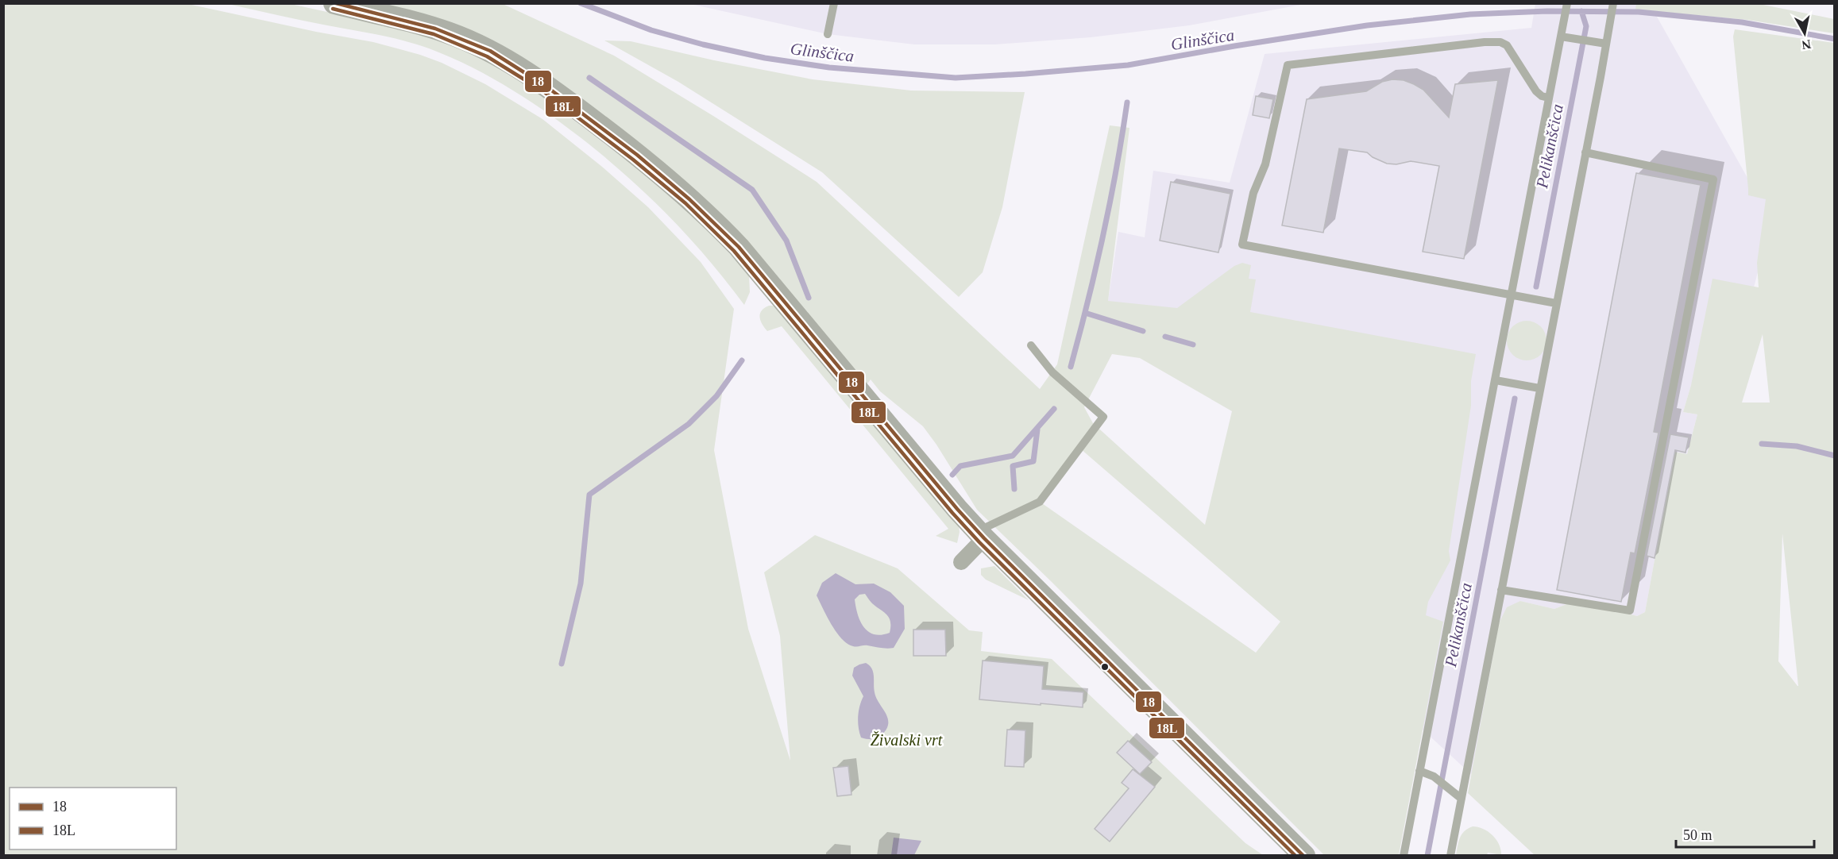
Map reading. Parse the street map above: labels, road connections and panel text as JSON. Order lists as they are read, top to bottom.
{
  "water": ["Glinščica", "Pelikanščica"],
  "parks": ["Živalski vrt"],
  "lines": ["transit line 18", "transit line 18L"],
  "legend": ["18", "18L"],
  "scale_bar": "50 m",
  "north": "bottom"
}
